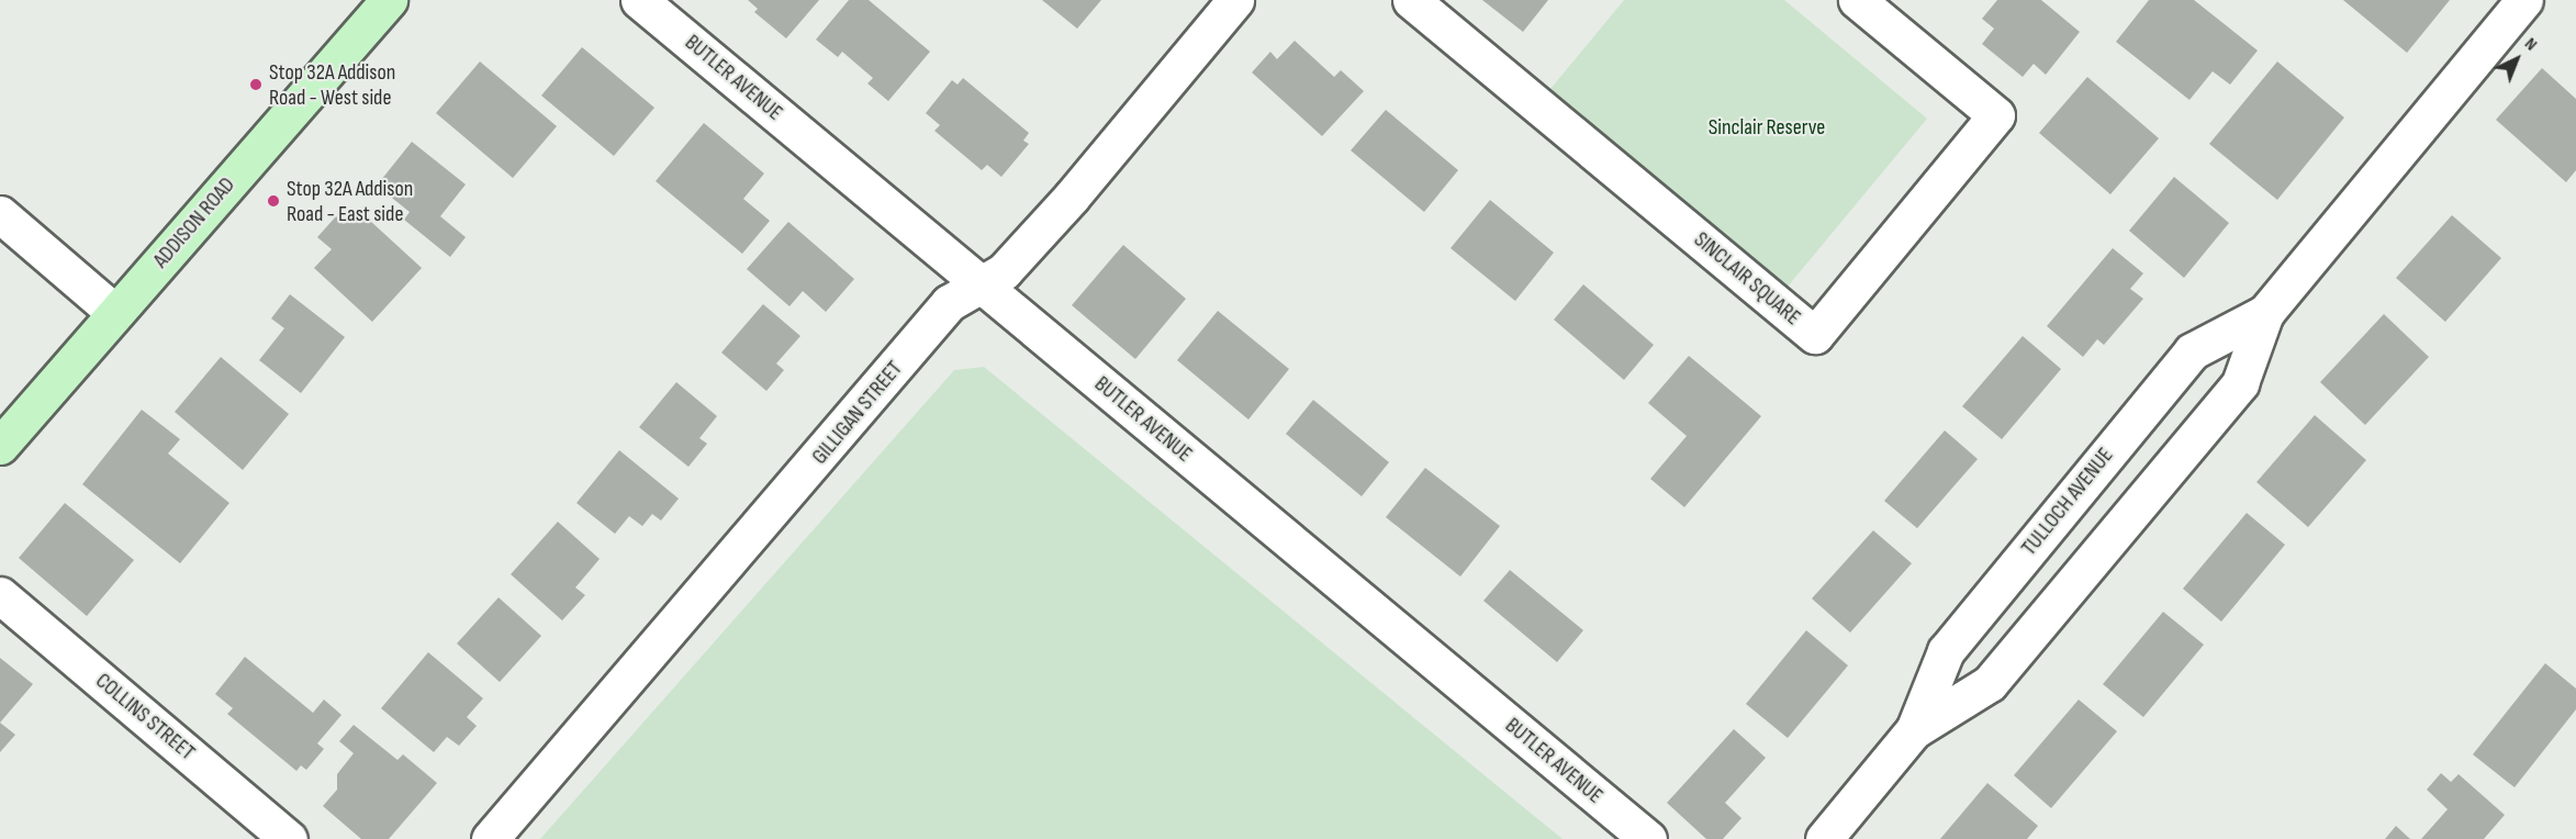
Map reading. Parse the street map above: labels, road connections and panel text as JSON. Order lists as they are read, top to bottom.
{
  "streets": {
    "main road": ["ADDISON ROAD"],
    "street": [
      "BUTLER AVENUE",
      "SINCLAIR SQUARE",
      "GILLIGAN STREET",
      "TULLOCH AVENUE",
      "COLLINS STREET"
    ]
  },
  "crossings": [
    ["BUTLER AVENUE", "GILLIGAN STREET"]
  ],
  "parks": ["Sinclair Reserve"],
  "places": ["Stop 32A Addison Road - West side", "Stop 32A Addison Road - East side"],
  "north": "top right"
}
